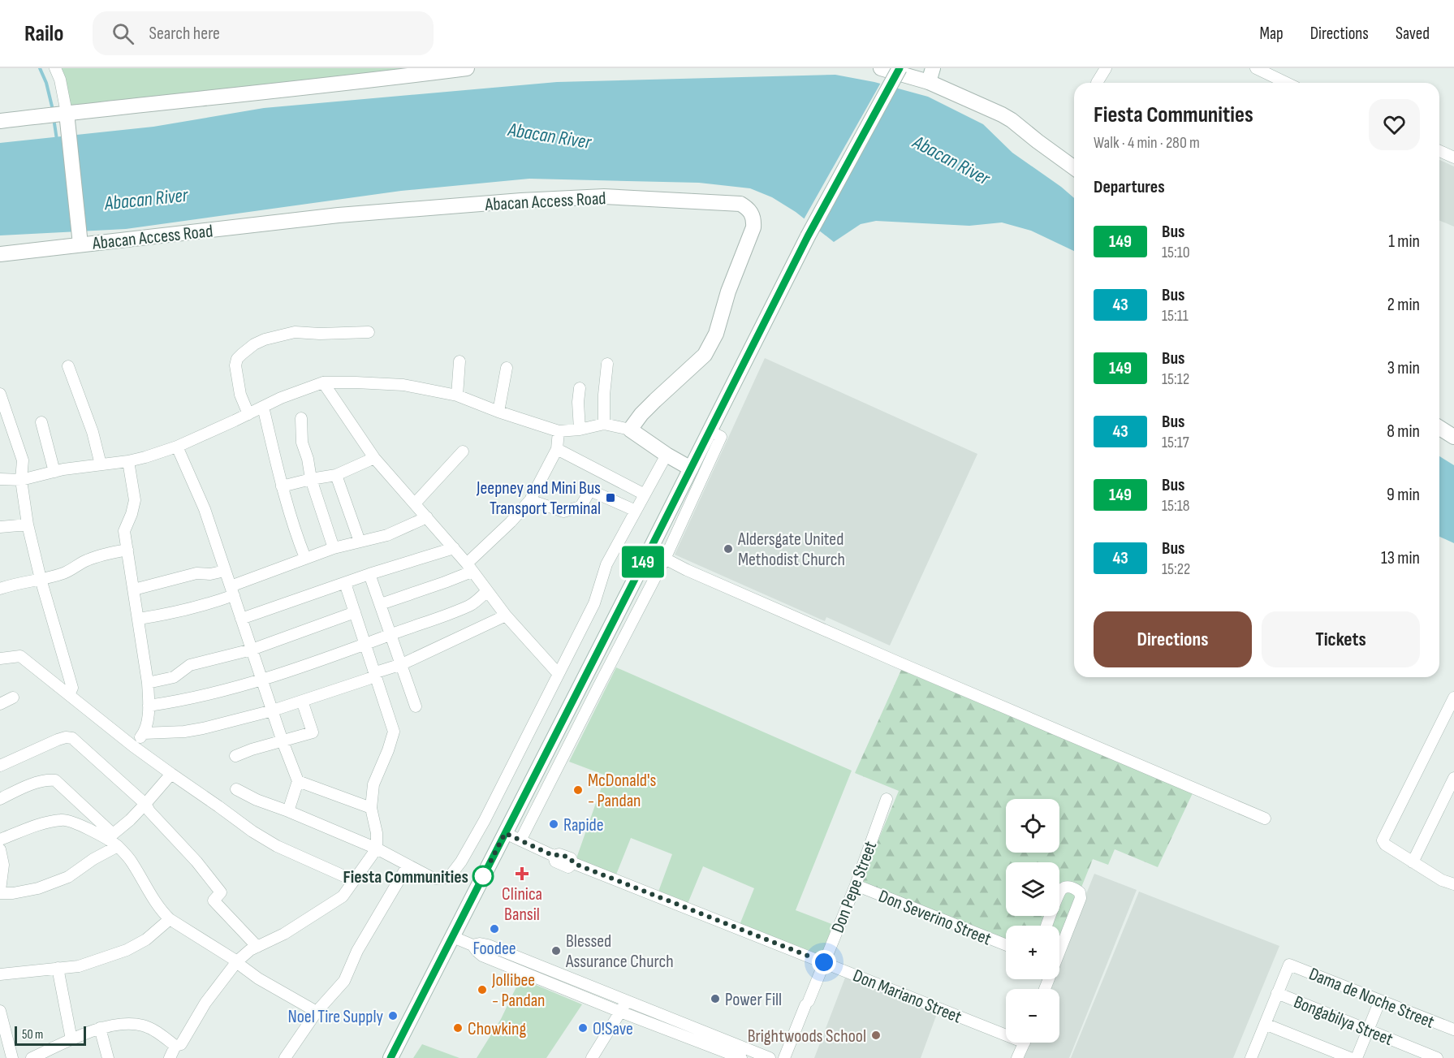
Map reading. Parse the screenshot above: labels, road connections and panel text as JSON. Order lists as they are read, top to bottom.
{
  "streets": {
    "street": [
      "Abacan Access Road",
      "Don Pepe Street",
      "Don Severino Street",
      "Don Mariano Street",
      "Dama de Noche Street",
      "Bongabilya Street"
    ]
  },
  "crossings": [
    ["Don Pepe Street", "Don Severino Street"],
    ["Don Pepe Street", "Don Mariano Street"],
    ["Dama de Noche Street", "Bongabilya Street"]
  ],
  "water": ["Abacan River"],
  "places": {
    "transit": ["Jeepney and Mini Bus Transport Terminal"],
    "other": [
      "Aldersgate United Methodist Church",
      "McDonald's - Pandan",
      "Rapide",
      "Fiesta Communities",
      "Foodee",
      "Blessed Assurance Church",
      "Jollibee - Pandan",
      "Power Fill",
      "Noel Tire Supply",
      "Chowking",
      "O!Save",
      "Brightwoods School"
    ],
    "health": ["Clinica Bansil"]
  },
  "lines": ["bus line 149"],
  "scale_bar": "50 m",
  "page": {
    "header": "Railo",
    "search": "Search here",
    "nav": ["Map", "Directions", "Saved"],
    "on_map": "149",
    "heading": [
      ["Fiesta Communities", "Walk · 4 min · 280 m"],
      "Departures"
    ],
    "list": [
      {
        "mark": "149",
        "name": "Bus",
        "note": "15:10",
        "value": "1 min"
      },
      {
        "mark": "43",
        "name": "Bus",
        "note": "15:11",
        "value": "2 min"
      },
      {
        "mark": "149",
        "name": "Bus",
        "note": "15:12",
        "value": "3 min"
      },
      {
        "mark": "43",
        "name": "Bus",
        "note": "15:17",
        "value": "8 min"
      },
      {
        "mark": "149",
        "name": "Bus",
        "note": "15:18",
        "value": "9 min"
      },
      {
        "mark": "43",
        "name": "Bus",
        "note": "15:22",
        "value": "13 min"
      }
    ],
    "buttons": ["Directions", "Tickets"],
    "map_buttons": ["+", "−"],
    "scale": "50 m"
  }
}
